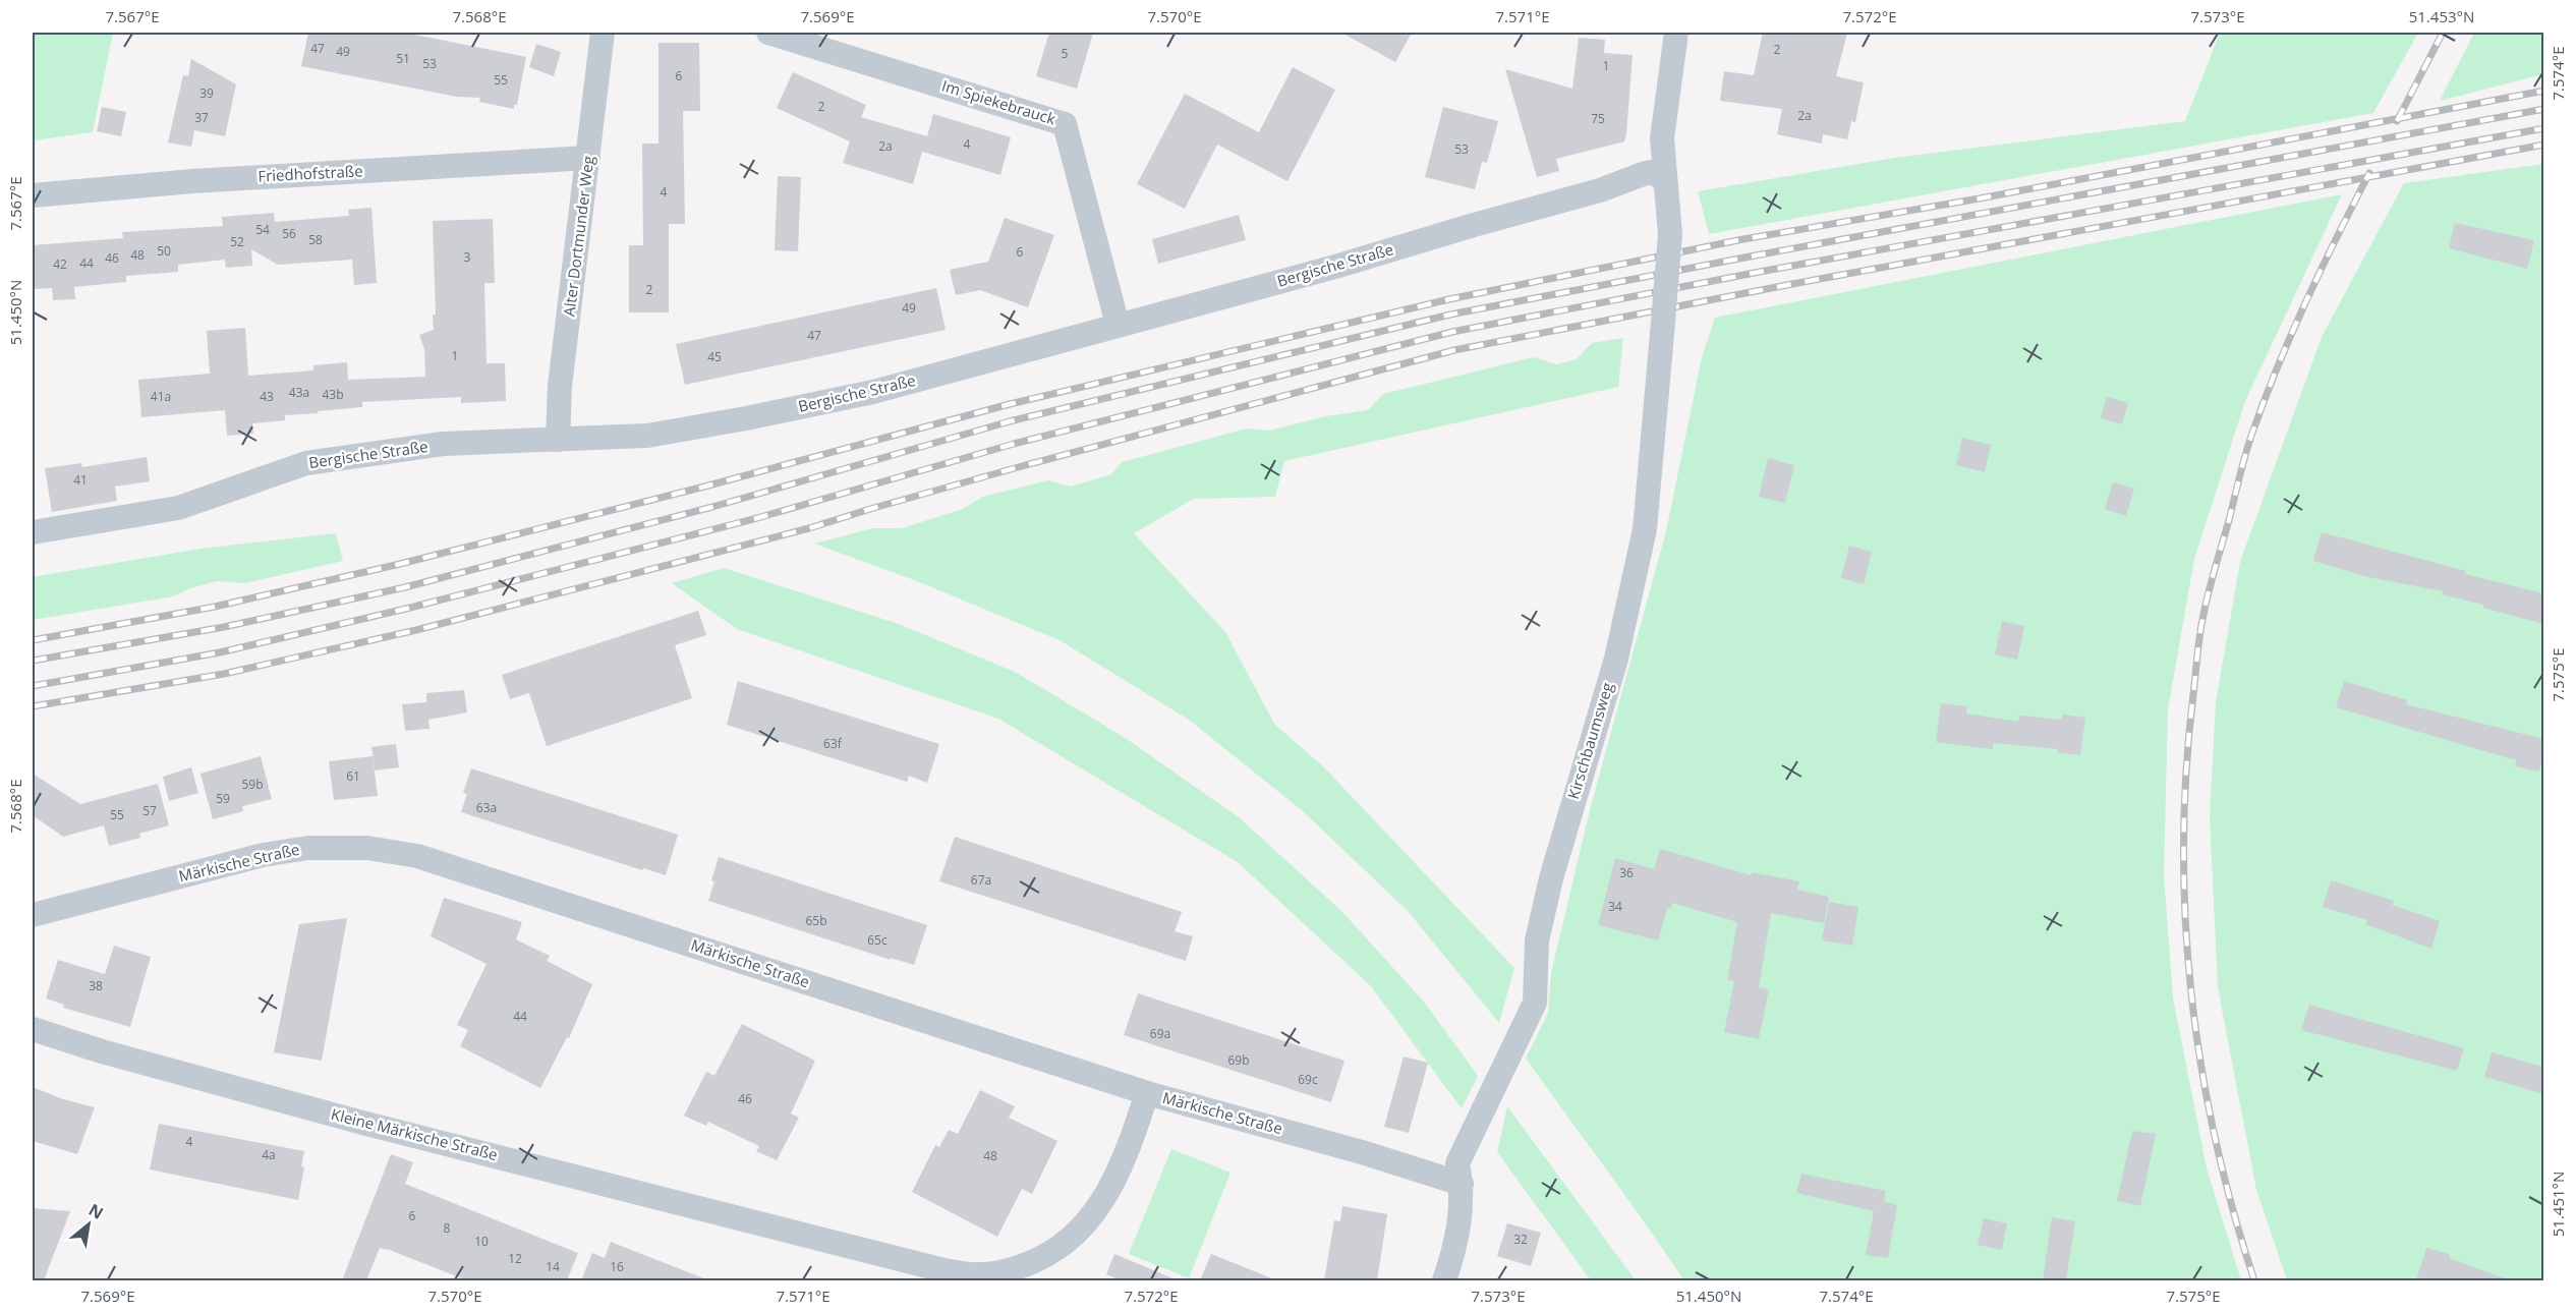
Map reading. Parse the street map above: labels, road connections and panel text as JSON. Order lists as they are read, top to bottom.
{
  "streets": {
    "street": [
      "Im Spiekebrauck",
      "Friedhofstraße",
      "Alter Dortmunder Weg",
      "Bergische Straße",
      "Kirschbaumsweg",
      "Märkische Straße",
      "Kleine Märkische Straße"
    ]
  },
  "crossings": [
    ["Im Spiekebrauck", "Bergische Straße"],
    ["Friedhofstraße", "Alter Dortmunder Weg"],
    ["Alter Dortmunder Weg", "Bergische Straße"],
    ["Bergische Straße", "Kirschbaumsweg"],
    ["Kirschbaumsweg", "Märkische Straße"],
    ["Märkische Straße", "Kleine Märkische Straße"]
  ],
  "house_numbers": [
    "47",
    "2",
    "49",
    "5",
    "51",
    "53",
    "1",
    "6",
    "55",
    "39",
    "2",
    "2a",
    "37",
    "75",
    "4",
    "2a",
    "53",
    "4",
    "54",
    "56",
    "58",
    "52",
    "50",
    "6",
    "48",
    "3",
    "46",
    "44",
    "42",
    "2",
    "49",
    "47",
    "1",
    "45",
    "43a",
    "43b",
    "41a",
    "43",
    "41",
    "63f",
    "61",
    "59b",
    "59",
    "63a",
    "57",
    "55",
    "36",
    "67a",
    "34",
    "65b",
    "65c",
    "38",
    "44",
    "69a",
    "69b",
    "69c",
    "46",
    "4",
    "4a",
    "48",
    "6",
    "8",
    "32",
    "10",
    "12",
    "14",
    "16"
  ],
  "north": "top right",
  "coordinates": [
    "7.567°E",
    "7.568°E",
    "7.569°E",
    "7.570°E",
    "7.571°E",
    "7.572°E",
    "7.573°E",
    "51.453°N",
    "7.574°E",
    "51.450°N",
    "7.575°E",
    "51.451°N"
  ]
}
